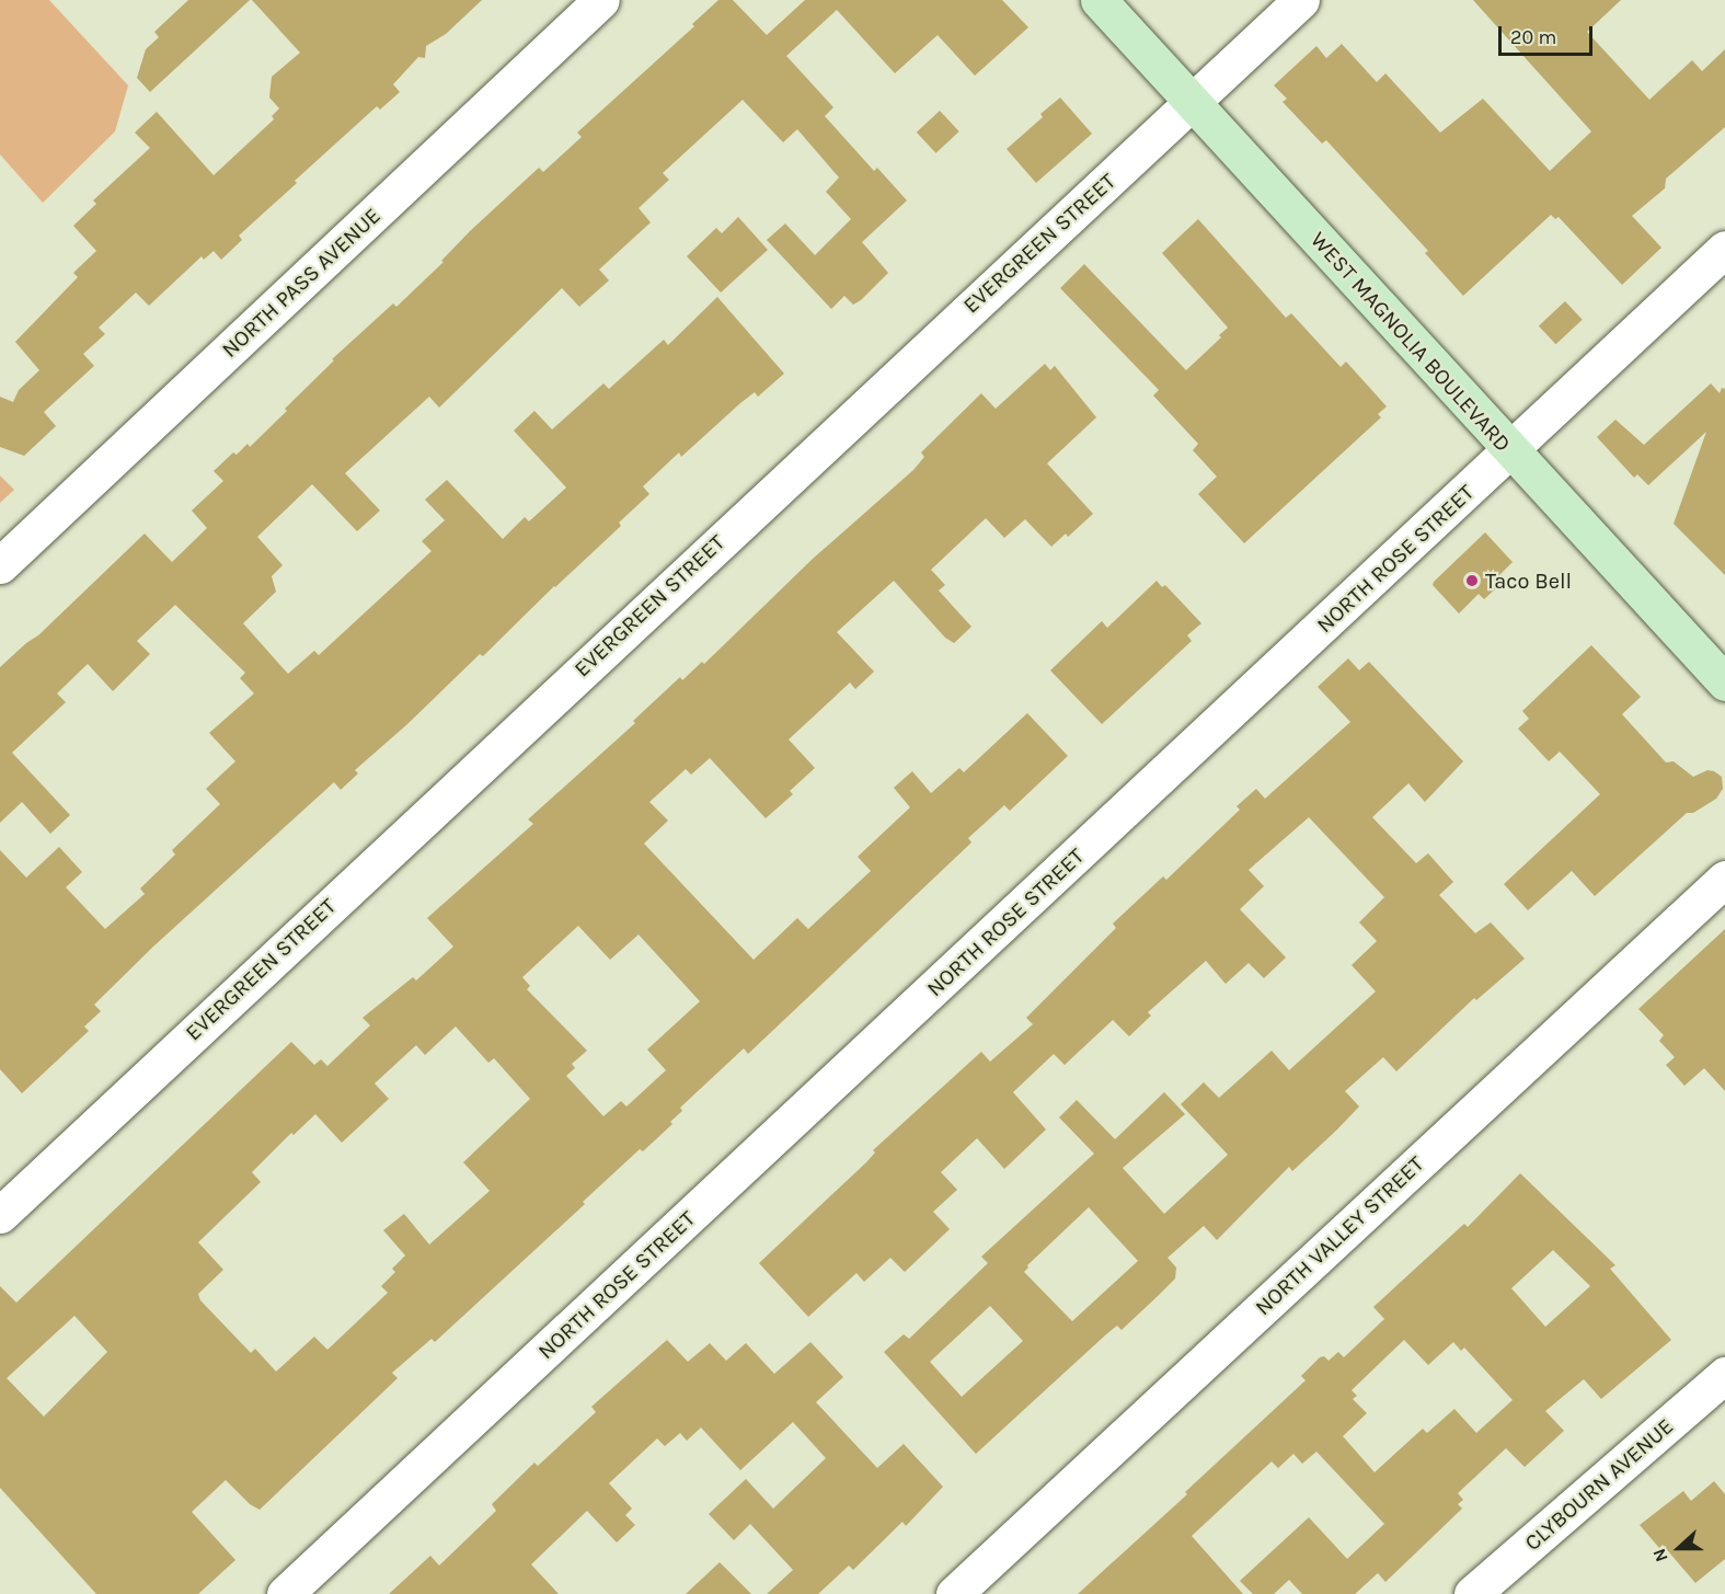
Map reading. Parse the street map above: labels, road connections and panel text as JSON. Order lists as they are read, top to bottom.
{
  "streets": {
    "main road": ["WEST MAGNOLIA BOULEVARD"],
    "street": [
      "EVERGREEN STREET",
      "NORTH PASS AVENUE",
      "NORTH ROSE STREET",
      "NORTH VALLEY STREET",
      "CLYBOURN AVENUE"
    ]
  },
  "crossings": [
    ["EVERGREEN STREET", "WEST MAGNOLIA BOULEVARD"],
    ["WEST MAGNOLIA BOULEVARD", "NORTH ROSE STREET"]
  ],
  "places": ["Taco Bell"],
  "scale_bar": "20 m",
  "north": "left"
}
